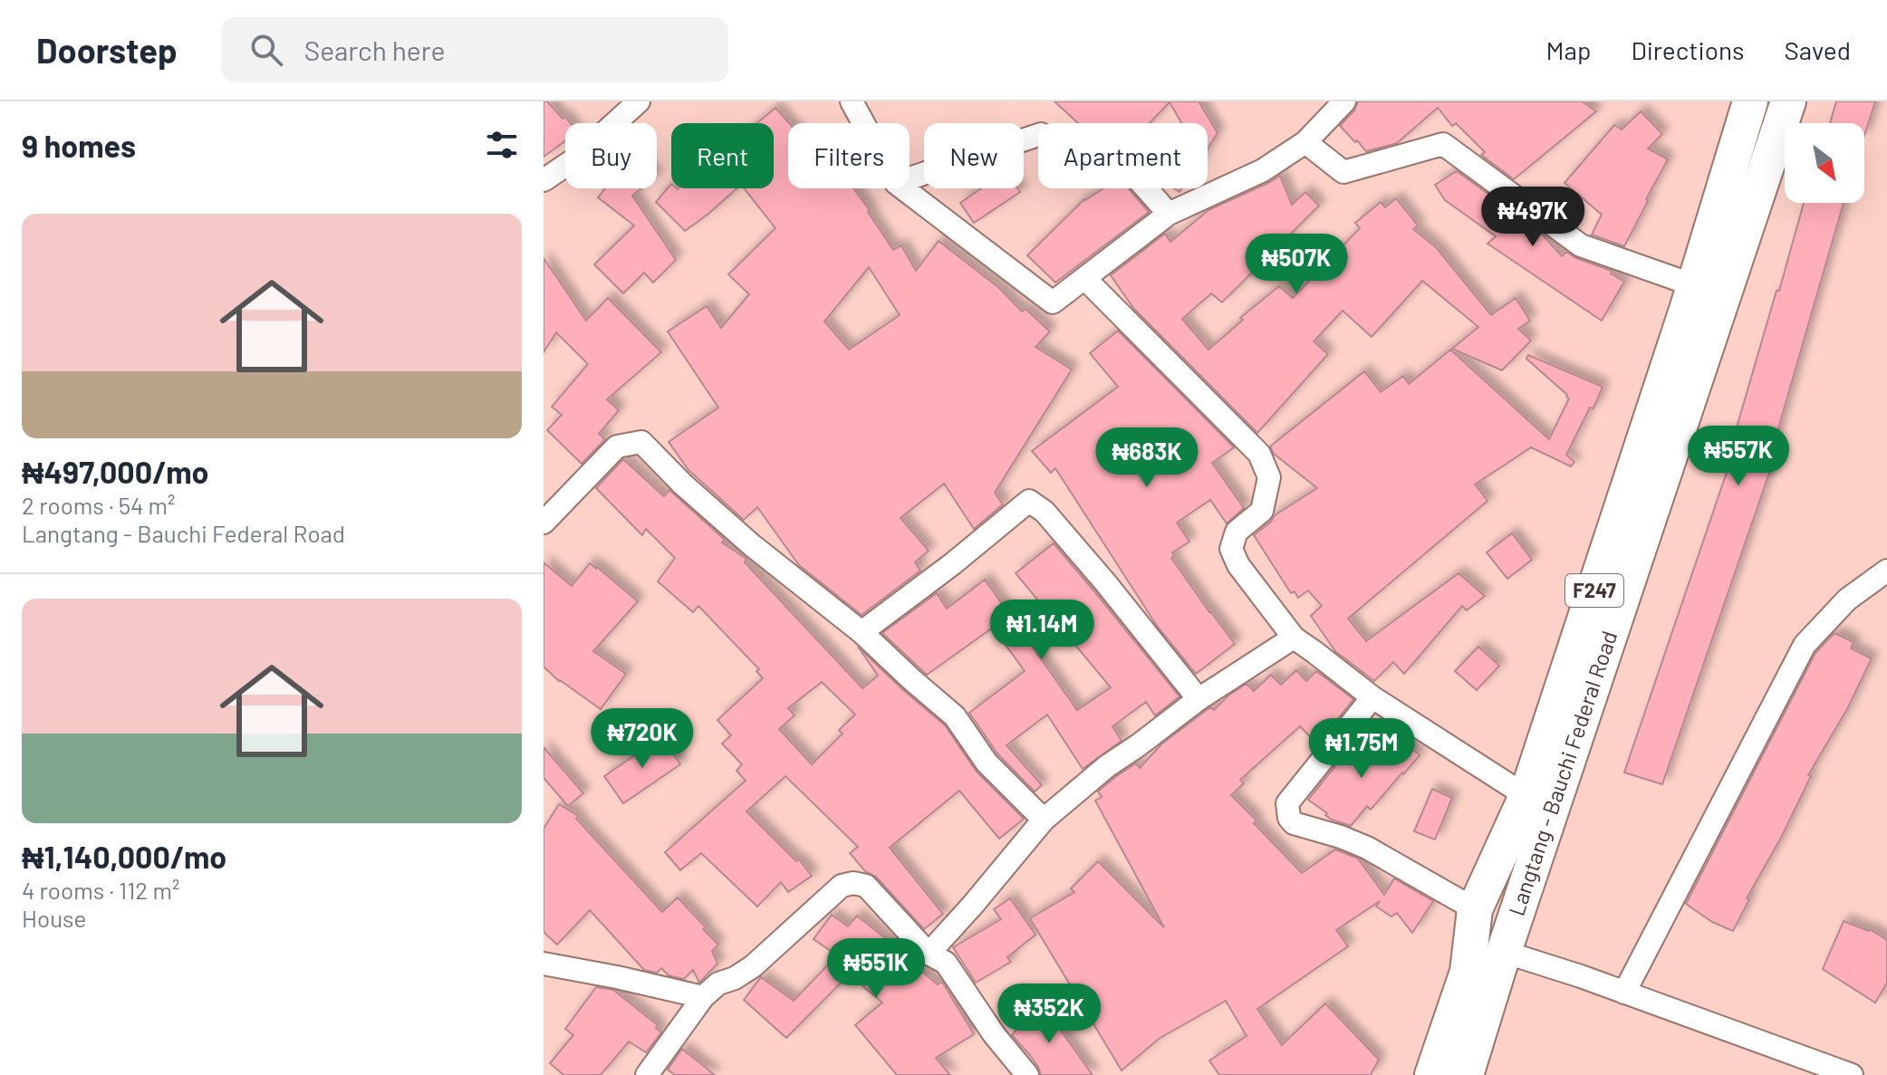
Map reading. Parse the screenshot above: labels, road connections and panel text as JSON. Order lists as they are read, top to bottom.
{
  "streets": {
    "main road": ["F247", "Langtang - Bauchi Federal Road"]
  },
  "north": "bottom right",
  "page": {
    "header": "Doorstep",
    "search": "Search here",
    "nav": ["Map", "Directions", "Saved"],
    "heading": "9 homes",
    "chip": [
      "Buy",
      "Rent",
      "Filters",
      "New",
      "Apartment"
    ],
    "price": [
      "₦497K",
      "₦507K",
      "₦557K",
      "₦683K",
      "₦1.14M",
      "₦720K",
      "₦1.75M",
      "₦551K",
      "₦352K"
    ],
    "list": [
      {
        "name": "₦497,000/mo",
        "note": "2 rooms · 54 m² · Langtang - Bauchi Federal Road"
      },
      {
        "name": "₦1,140,000/mo",
        "note": "4 rooms · 112 m² · House"
      }
    ]
  }
}
